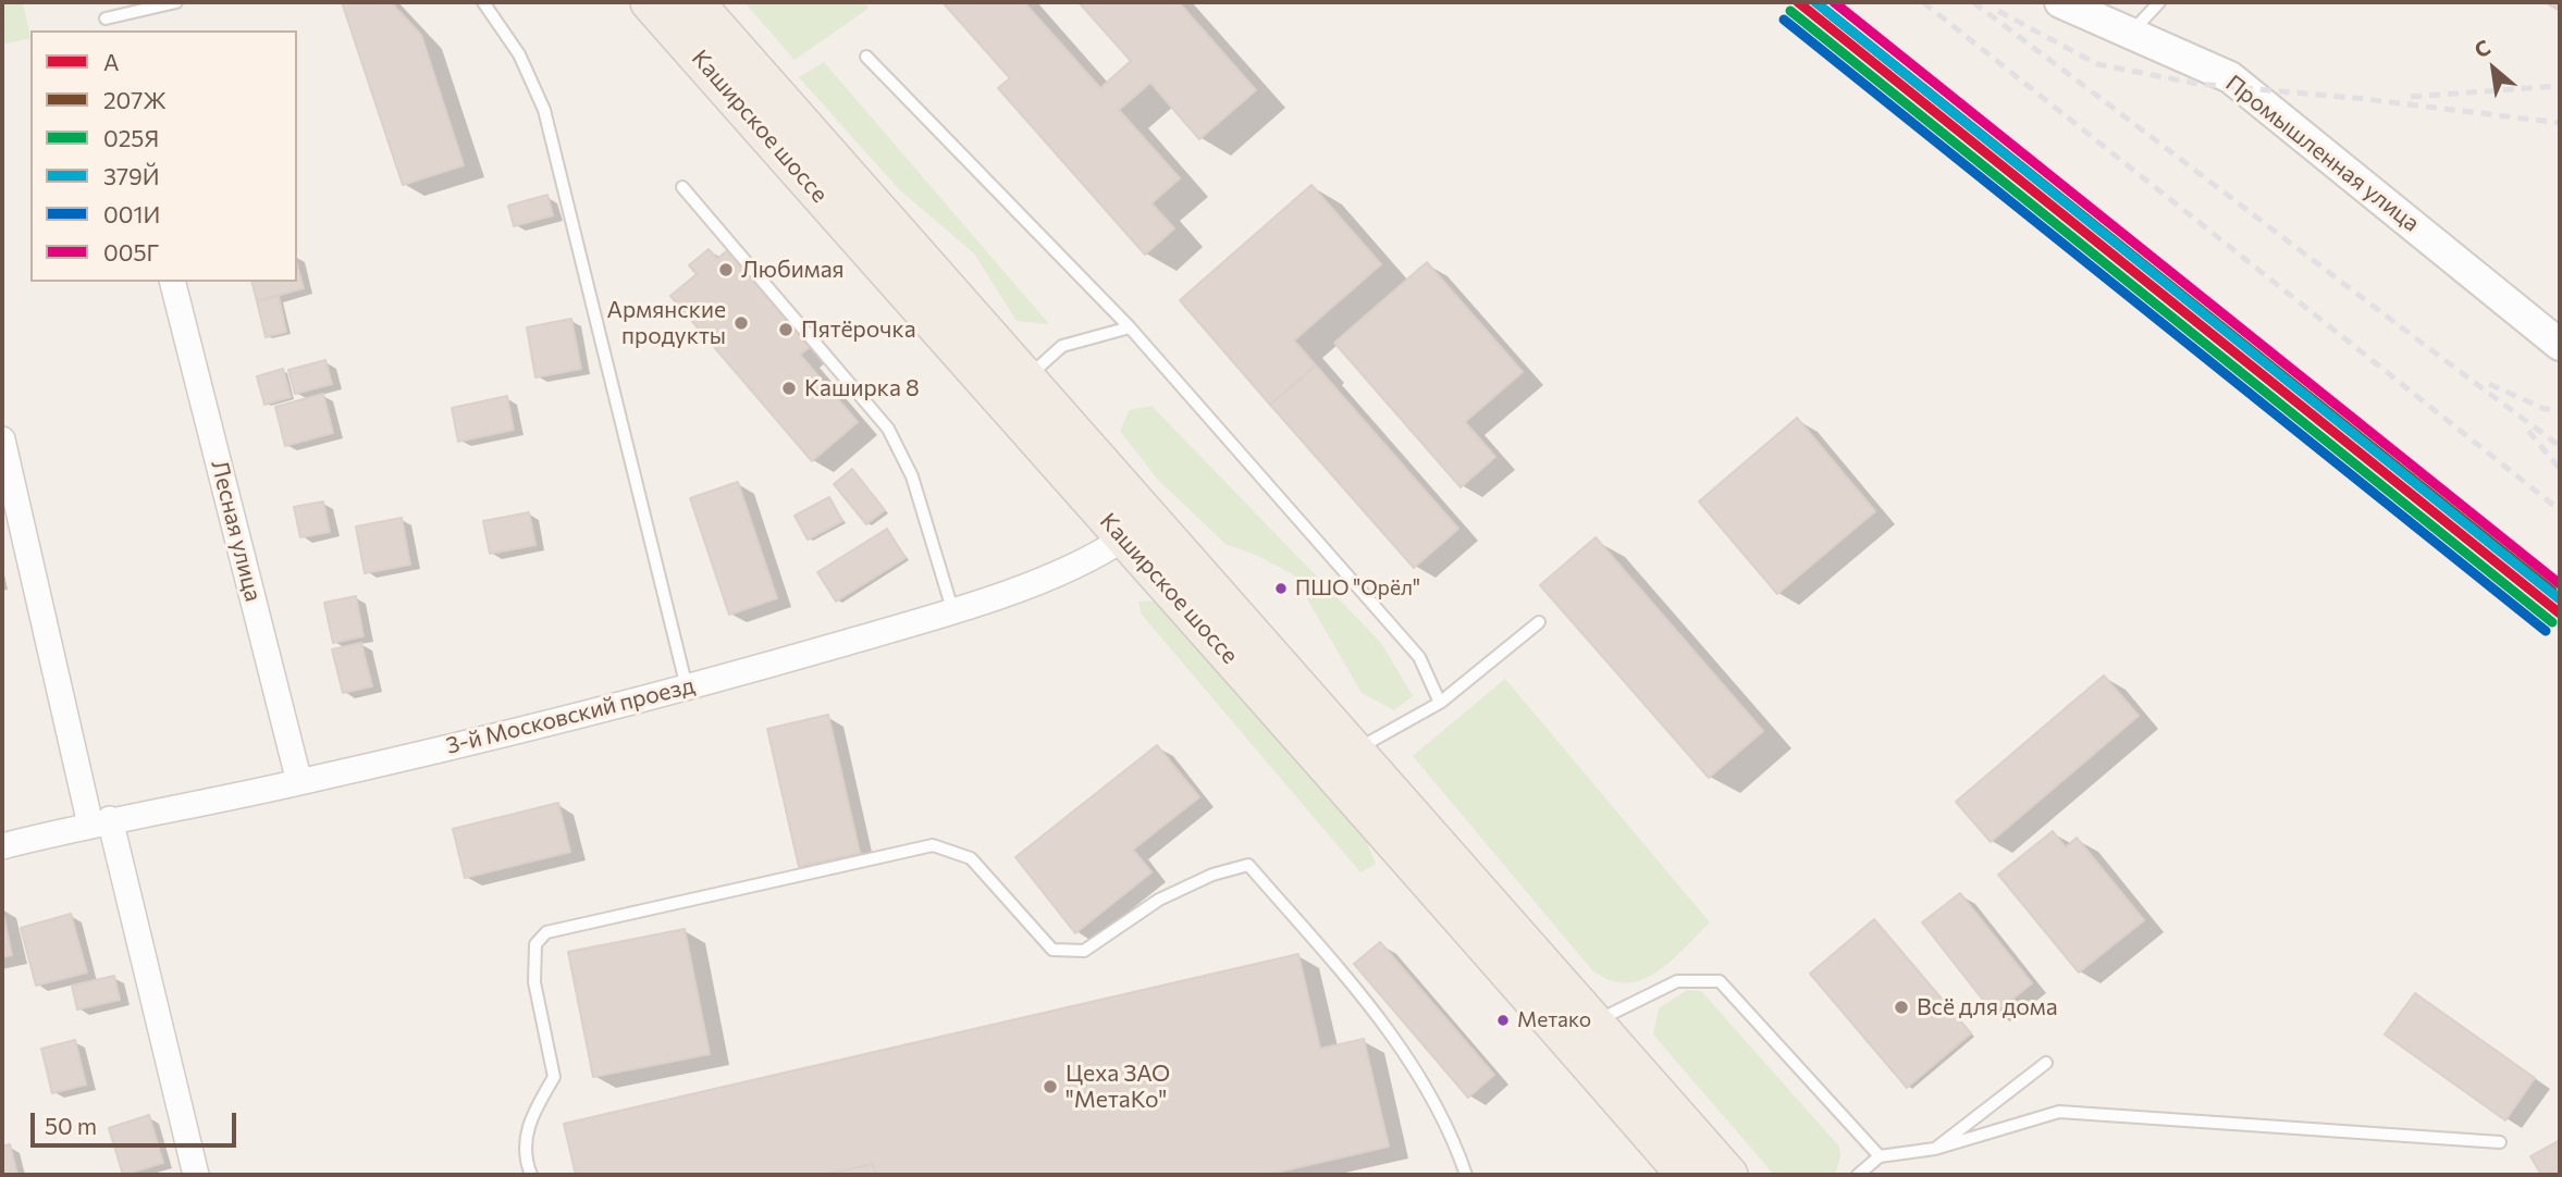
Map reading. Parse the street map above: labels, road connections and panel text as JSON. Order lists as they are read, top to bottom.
{
  "streets": {
    "main road": ["Каширское шоссе"],
    "street": ["Промышленная улица", "Лесная улица", "3-й Московский проезд"]
  },
  "crossings": [
    ["Каширское шоссе", "3-й Московский проезд"],
    ["Лесная улица", "3-й Московский проезд"]
  ],
  "places": [
    "Любимая",
    "Армянские продукты",
    "Пятёрочка",
    "Каширка 8",
    "ПШО \"Орёл\"",
    "Всё для дома",
    "Метако",
    "Цеха ЗАО \"МетаКо\""
  ],
  "lines": [
    "transit line A",
    "transit line 379Й",
    "transit line 005Г",
    "transit line 207Ж",
    "transit line 025Я",
    "transit line 001И"
  ],
  "legend": [
    "A",
    "207Ж",
    "025Я",
    "379Й",
    "001И",
    "005Г"
  ],
  "scale_bar": "50 m",
  "north": "top left"
}
